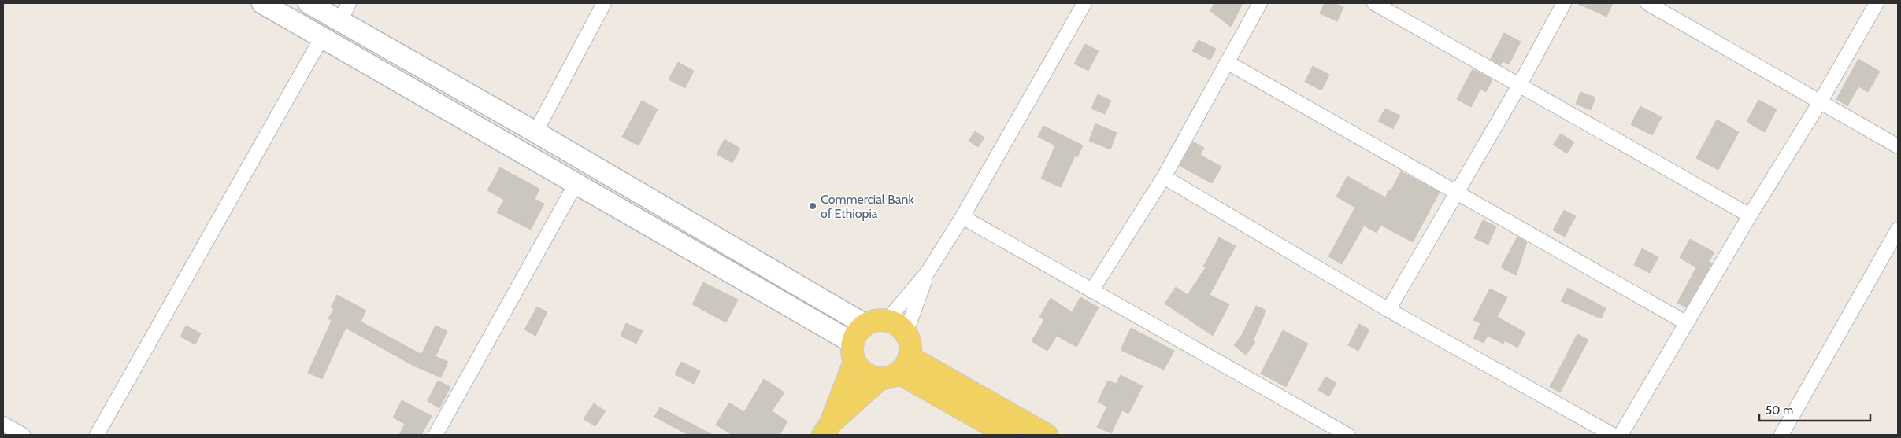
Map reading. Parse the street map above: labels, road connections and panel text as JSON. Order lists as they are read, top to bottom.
{
  "places": ["Commercial Bank of Ethiopia"],
  "scale_bar": "50 m"
}
